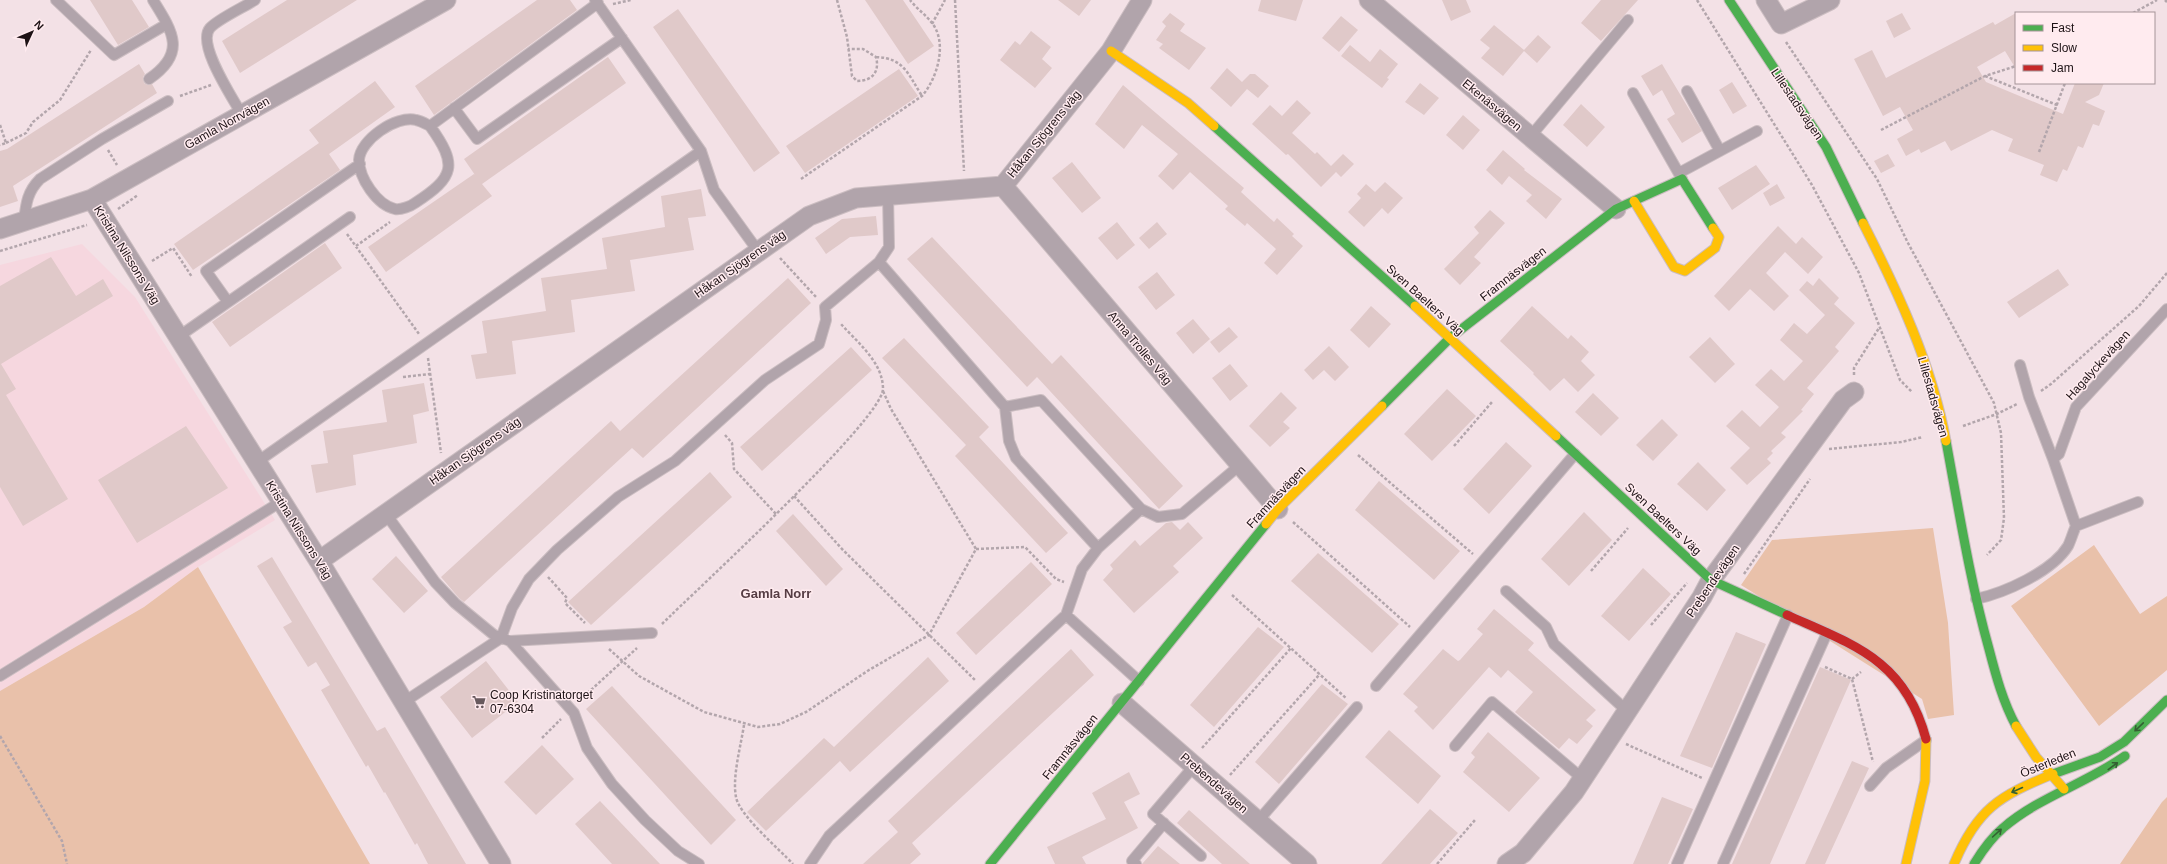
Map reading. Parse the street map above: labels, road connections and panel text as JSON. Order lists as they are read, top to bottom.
{
  "streets": {
    "main road": [
      "Lillestadsvägen",
      "Framnäsvägen",
      "Sven Baelters Väg",
      "Österleden"
    ],
    "street": [
      "Ekenäsvägen",
      "Gamla Norrvägen",
      "Håkan Sjögrens väg",
      "Kristina Nilssons Väg",
      "Anna Trolles Väg",
      "Prebendevägen"
    ],
    "lane": ["Hagalyckevägen"]
  },
  "crossings": [
    ["Lillestadsvägen", "Österleden"],
    ["Ekenäsvägen", "Framnäsvägen"],
    ["Gamla Norrvägen", "Kristina Nilssons Väg"],
    ["Håkan Sjögrens väg", "Kristina Nilssons Väg"],
    ["Håkan Sjögrens väg", "Sven Baelters Väg"],
    ["Håkan Sjögrens väg", "Anna Trolles Väg"],
    ["Framnäsvägen", "Sven Baelters Väg"],
    ["Framnäsvägen", "Anna Trolles Väg"],
    ["Framnäsvägen", "Prebendevägen"],
    ["Sven Baelters Väg", "Prebendevägen"]
  ],
  "districts": ["Gamla Norr"],
  "places": {
    "supermarket": ["Coop Kristinatorget 07-6304"]
  },
  "legend": ["Fast", "Slow", "Jam"],
  "north": "top right"
}
